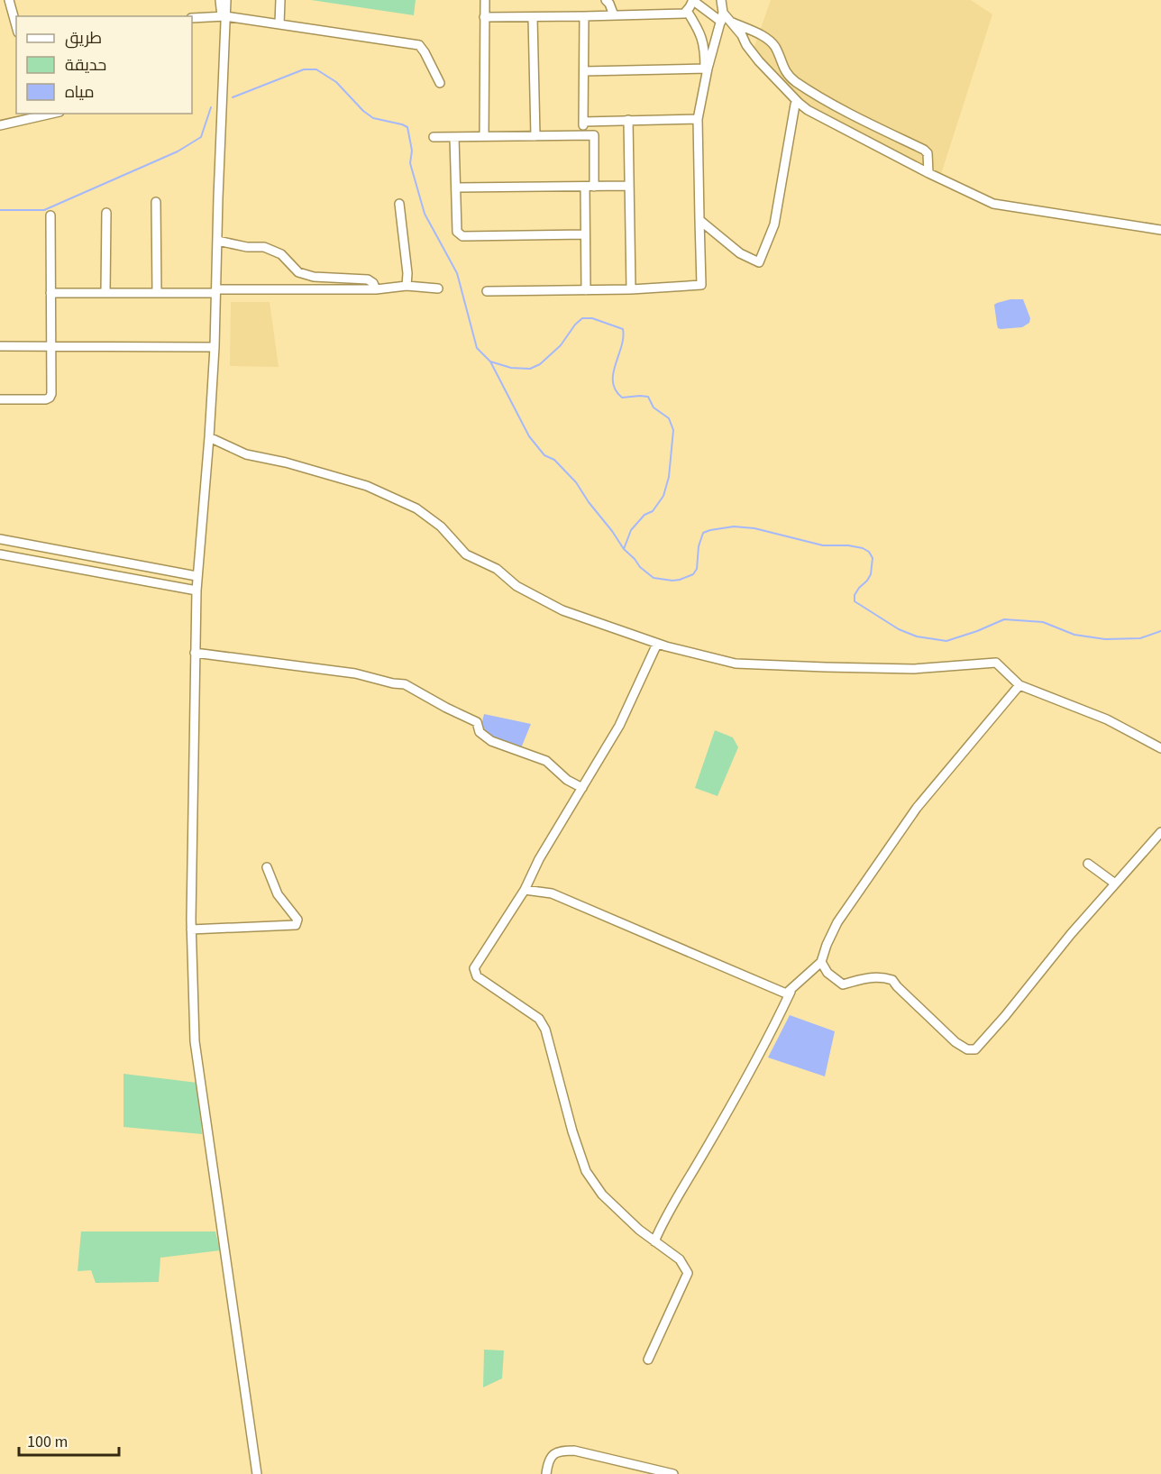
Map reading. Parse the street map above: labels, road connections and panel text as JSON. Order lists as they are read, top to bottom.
{
  "legend": ["طريق", "حديقة", "مياه"],
  "scale_bar": "100 m"
}
